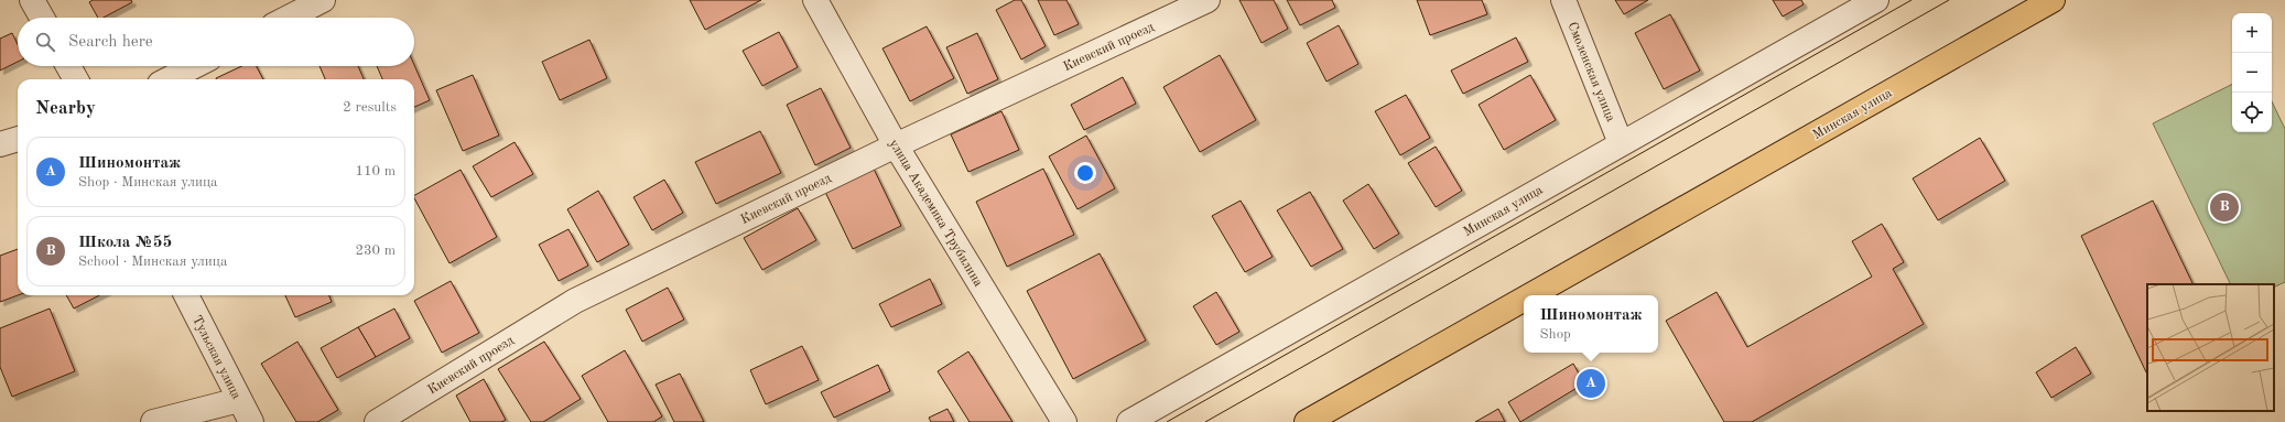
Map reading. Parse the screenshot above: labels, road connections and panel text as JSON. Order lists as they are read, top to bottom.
{
  "streets": {
    "main road": ["Минская улица"],
    "street": [
      "Киевский проезд",
      "Смоленская улица",
      "улица Академика Трубилина",
      "Тульская улица"
    ]
  },
  "crossings": [
    ["Киевский проезд", "улица Академика Трубилина"],
    ["Смоленская улица", "Минская улица"]
  ],
  "page": {
    "map_buttons": ["+", "−"],
    "search": "Search here",
    "heading": ["Nearby", "2 results"],
    "list": [
      {
        "mark": "A",
        "name": "Шиномонтаж",
        "note": "Shop · Минская улица",
        "value": "110 m"
      },
      {
        "mark": "B",
        "name": "Школа №55",
        "note": "School · Минская улица",
        "value": "230 m"
      }
    ],
    "pins": ["B", "A"],
    "popup": ["Шиномонтаж", "Shop"]
  }
}
